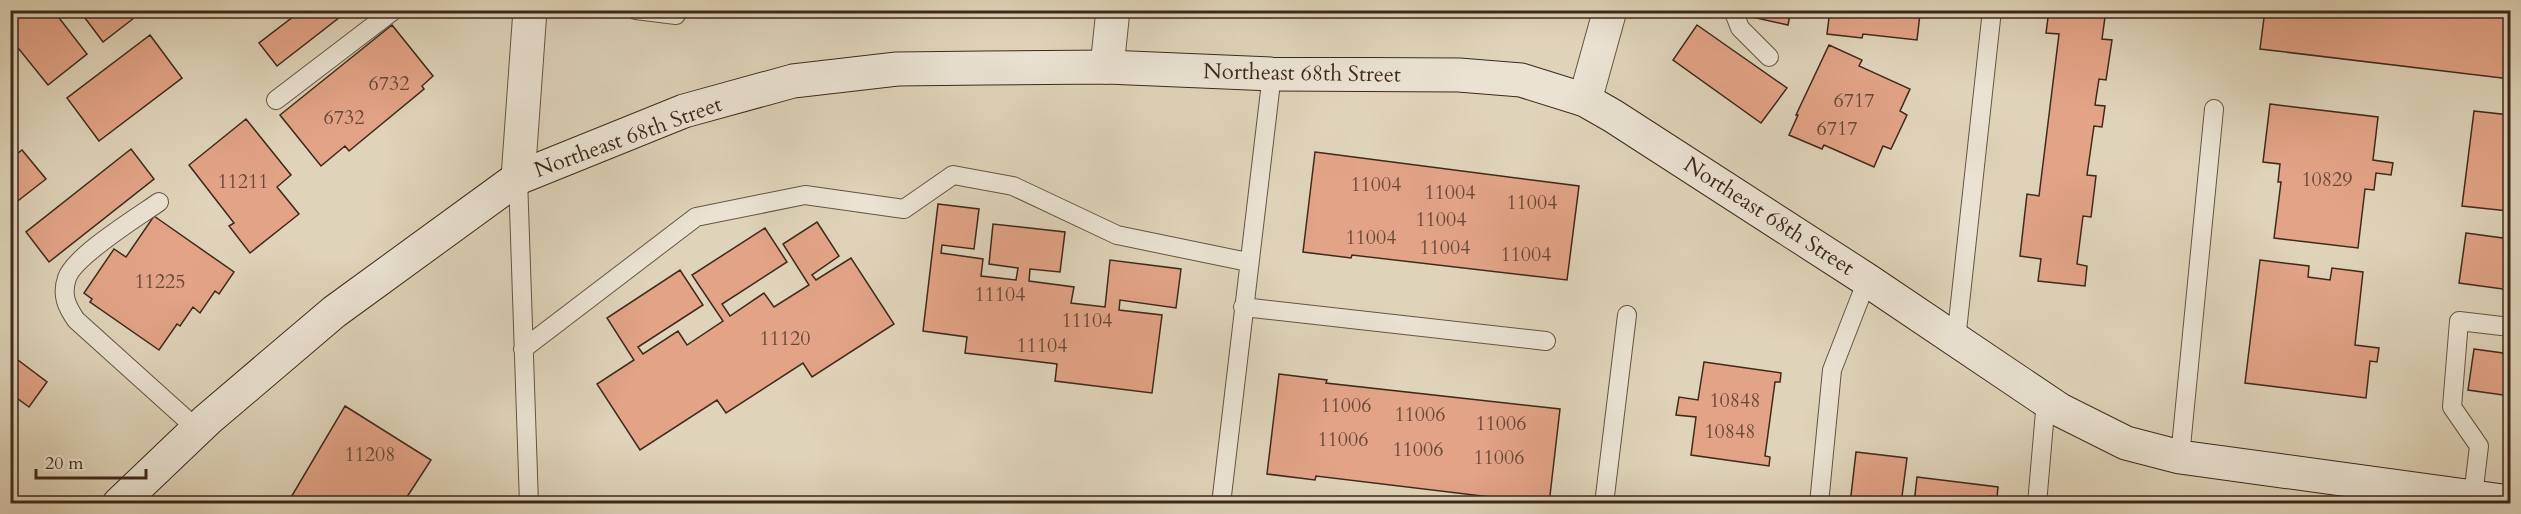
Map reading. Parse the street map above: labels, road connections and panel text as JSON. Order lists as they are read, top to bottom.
{
  "streets": {
    "main road": ["Northeast 68th Street"]
  },
  "house_numbers": [
    "6732",
    "6717",
    "6732",
    "6717",
    "10829",
    "11211",
    "11004",
    "11004",
    "11004",
    "11004",
    "11004",
    "11004",
    "11004",
    "11225",
    "11104",
    "11104",
    "11120",
    "11104",
    "10848",
    "11006",
    "11006",
    "11006",
    "10848",
    "11006",
    "11006",
    "11208",
    "11006"
  ],
  "scale_bar": "20 m"
}
